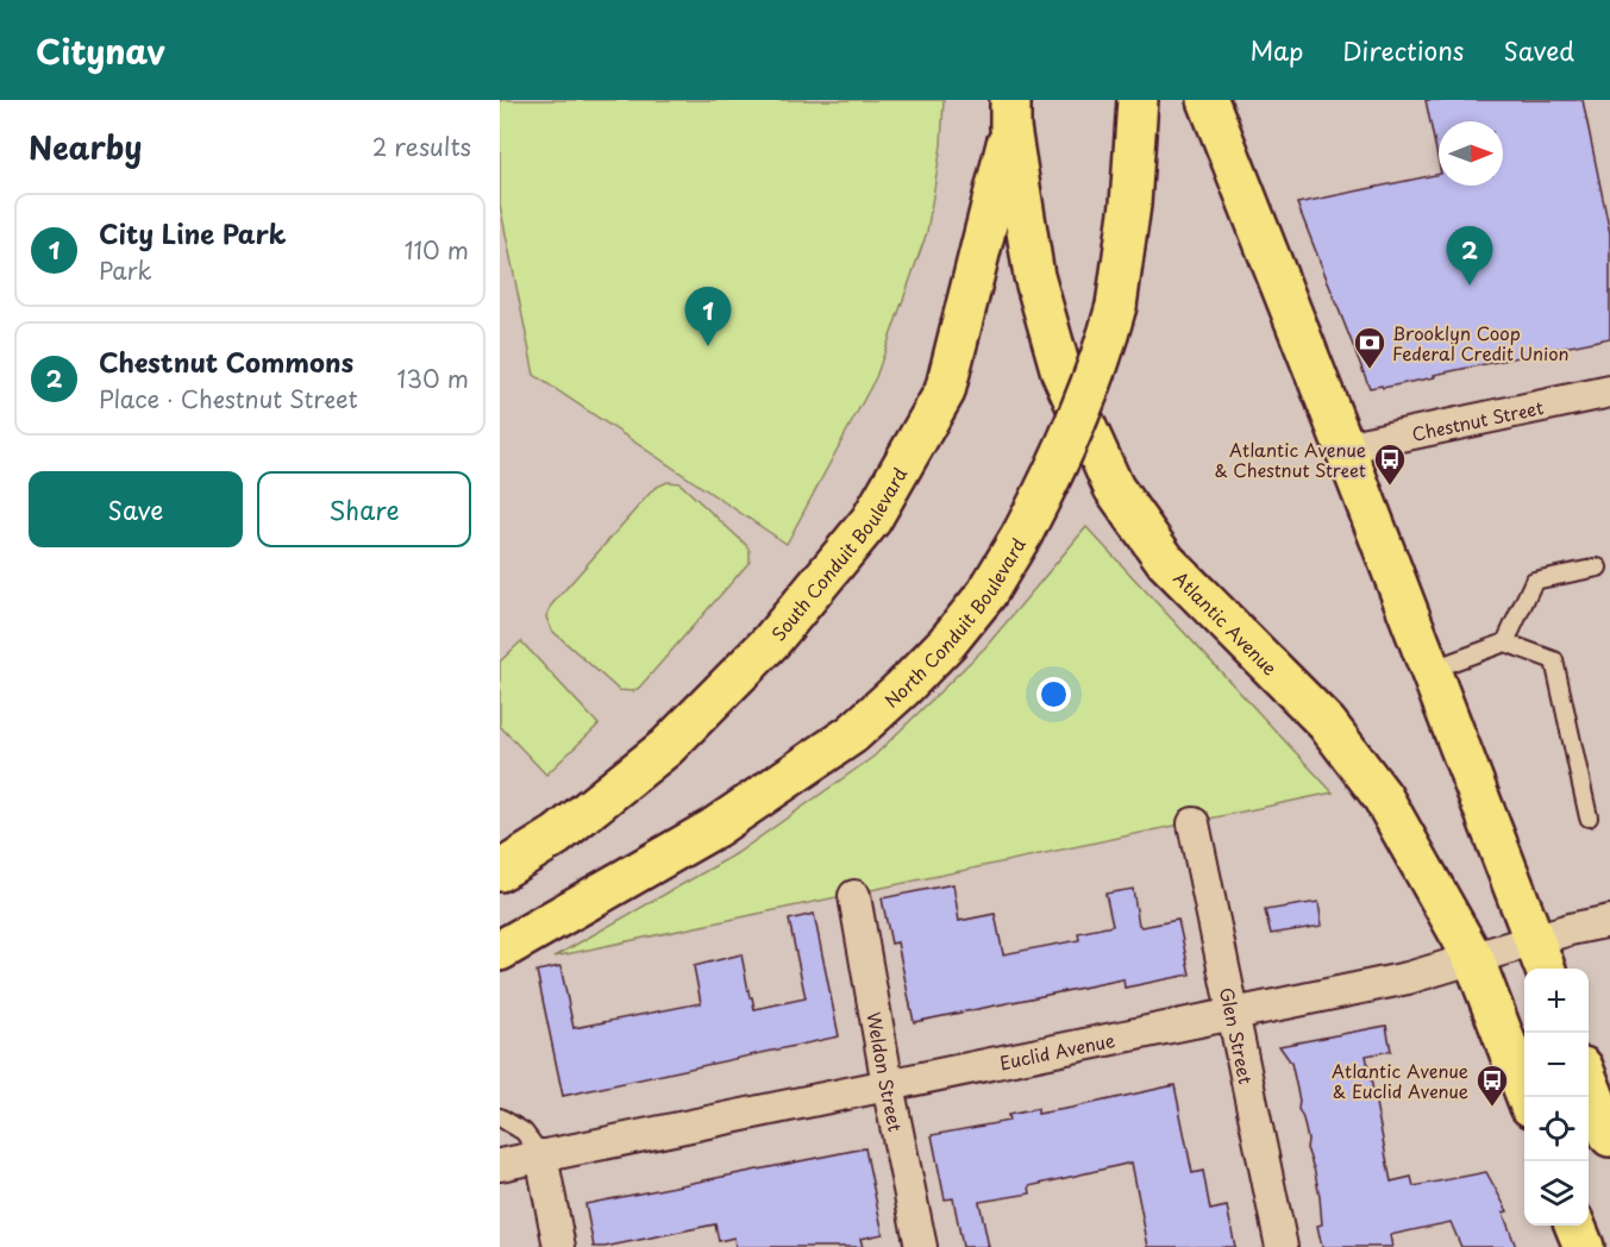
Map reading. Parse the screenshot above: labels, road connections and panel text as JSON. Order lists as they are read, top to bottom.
{
  "streets": {
    "main road": ["South Conduit Boulevard", "North Conduit Boulevard", "Atlantic Avenue"],
    "street": [
      "Chestnut Street",
      "Glen Street",
      "Euclid Avenue",
      "Weldon Street"
    ]
  },
  "crossings": [
    ["South Conduit Boulevard", "Atlantic Avenue"],
    ["Atlantic Avenue", "Euclid Avenue"],
    ["Glen Street", "Euclid Avenue"],
    ["Euclid Avenue", "Weldon Street"]
  ],
  "places": {
    "bank": ["Brooklyn Coop Federal Credit Union"],
    "bus stop": ["Atlantic Avenue & Chestnut Street", "Atlantic Avenue & Euclid Avenue"]
  },
  "north": "right",
  "page": {
    "header": "Citynav",
    "nav": ["Map", "Directions", "Saved"],
    "heading": ["Nearby", "2 results"],
    "list": [
      {
        "mark": "1",
        "name": "City Line Park",
        "note": "Park",
        "value": "110 m"
      },
      {
        "mark": "2",
        "name": "Chestnut Commons",
        "note": "Place · Chestnut Street",
        "value": "130 m"
      }
    ],
    "pins": ["2", "1"],
    "buttons": ["Save", "Share"],
    "map_buttons": ["+", "−"]
  }
}
